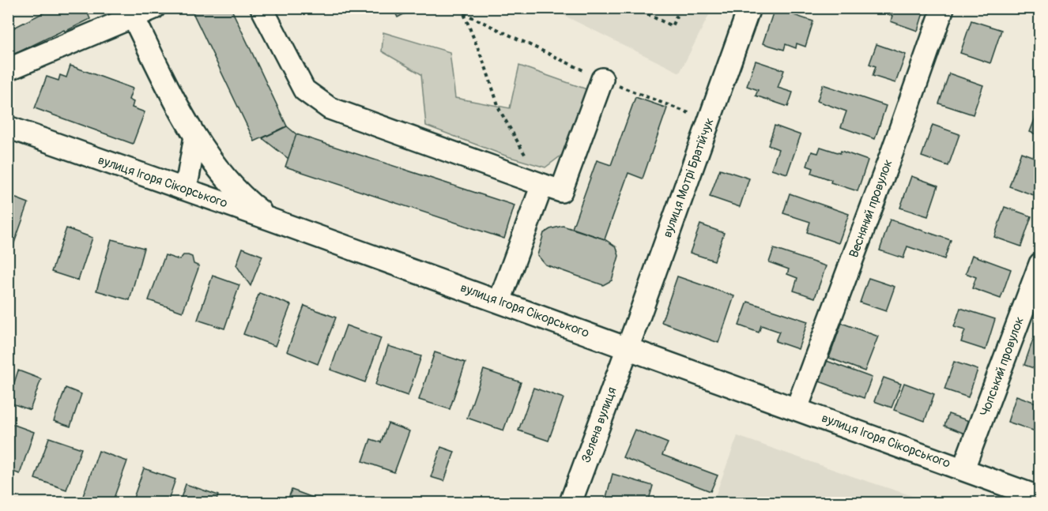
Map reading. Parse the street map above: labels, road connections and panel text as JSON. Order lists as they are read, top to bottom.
{
  "streets": {
    "street": [
      "вулиця Мотрі Братійчук",
      "вулиця Ігоря Сікорського",
      "Весняний провулок",
      "Чопський провулок",
      "Зелена вулиця"
    ]
  },
  "crossings": [
    ["вулиця Мотрі Братійчук", "вулиця Ігоря Сікорського"],
    ["вулиця Мотрі Братійчук", "Зелена вулиця"],
    ["вулиця Ігоря Сікорського", "Весняний провулок"],
    ["вулиця Ігоря Сікорського", "Чопський провулок"],
    ["вулиця Ігоря Сікорського", "Зелена вулиця"]
  ]
}
